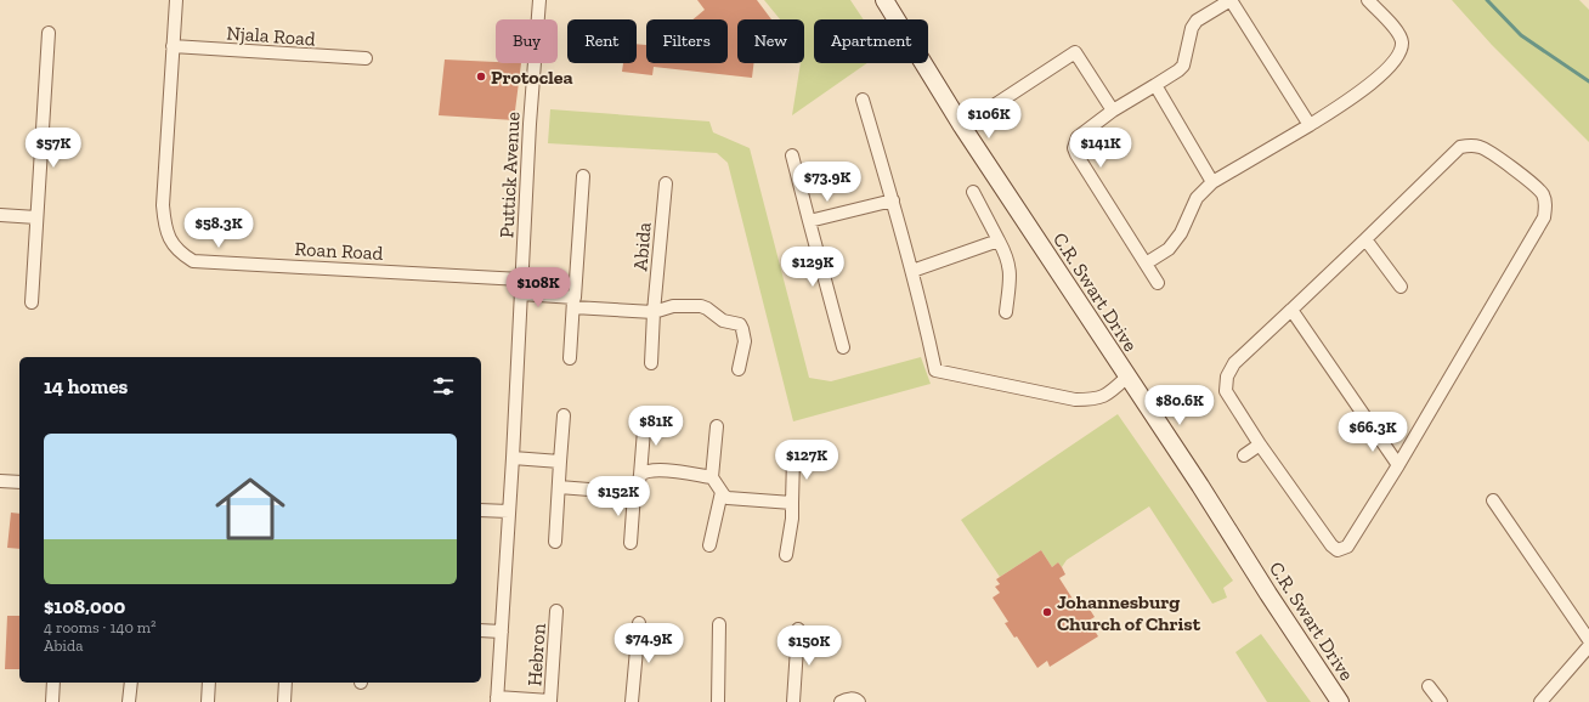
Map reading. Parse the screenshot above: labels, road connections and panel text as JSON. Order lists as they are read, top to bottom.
{
  "streets": {
    "street": [
      "Njala Road",
      "Puttick Avenue",
      "Abida",
      "Roan Road",
      "C.R. Swart Drive",
      "Hebron"
    ]
  },
  "crossings": [
    ["Njala Road", "Roan Road"],
    ["Puttick Avenue", "Roan Road"],
    ["Puttick Avenue", "Hebron"]
  ],
  "places": ["Protoclea", "Johannesburg Church of Christ"],
  "page": {
    "chip": [
      "Buy",
      "Rent",
      "Filters",
      "New",
      "Apartment"
    ],
    "price": [
      "$106K",
      "$57K",
      "$141K",
      "$73.9K",
      "$58.3K",
      "$129K",
      "$108K",
      "$80.6K",
      "$81K",
      "$66.3K",
      "$127K",
      "$152K",
      "$74.9K",
      "$150K"
    ],
    "heading": "14 homes",
    "list": [
      {
        "name": "$108,000",
        "note": "4 rooms · 140 m² · Abida"
      }
    ]
  }
}
